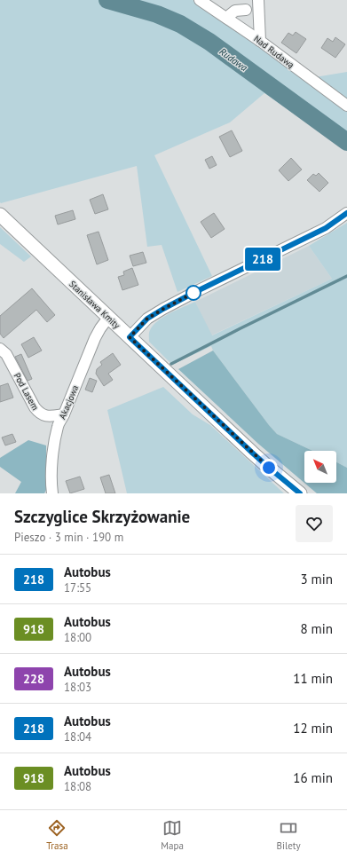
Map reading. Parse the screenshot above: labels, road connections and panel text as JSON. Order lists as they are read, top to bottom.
{
  "streets": {
    "main road": ["Stanisława Kmity"],
    "street": ["Nad Rudawą", "Pod Lasem", "Akacjowa"]
  },
  "crossings": [
    ["Stanisława Kmity", "Akacjowa"],
    ["Pod Lasem", "Akacjowa"]
  ],
  "water": ["Rudawa"],
  "lines": ["bus line 218"],
  "north": "top left",
  "page": {
    "on_map": "218",
    "heading": ["Szczyglice Skrzyżowanie", "Pieszo · 3 min · 190 m"],
    "list": [
      {
        "mark": "218",
        "name": "Autobus",
        "note": "17:55",
        "value": "3 min"
      },
      {
        "mark": "918",
        "name": "Autobus",
        "note": "18:00",
        "value": "8 min"
      },
      {
        "mark": "228",
        "name": "Autobus",
        "note": "18:03",
        "value": "11 min"
      },
      {
        "mark": "218",
        "name": "Autobus",
        "note": "18:04",
        "value": "12 min"
      },
      {
        "mark": "918",
        "name": "Autobus",
        "note": "18:08",
        "value": "16 min"
      }
    ],
    "tabs": ["Trasa", "Mapa", "Bilety"]
  }
}
